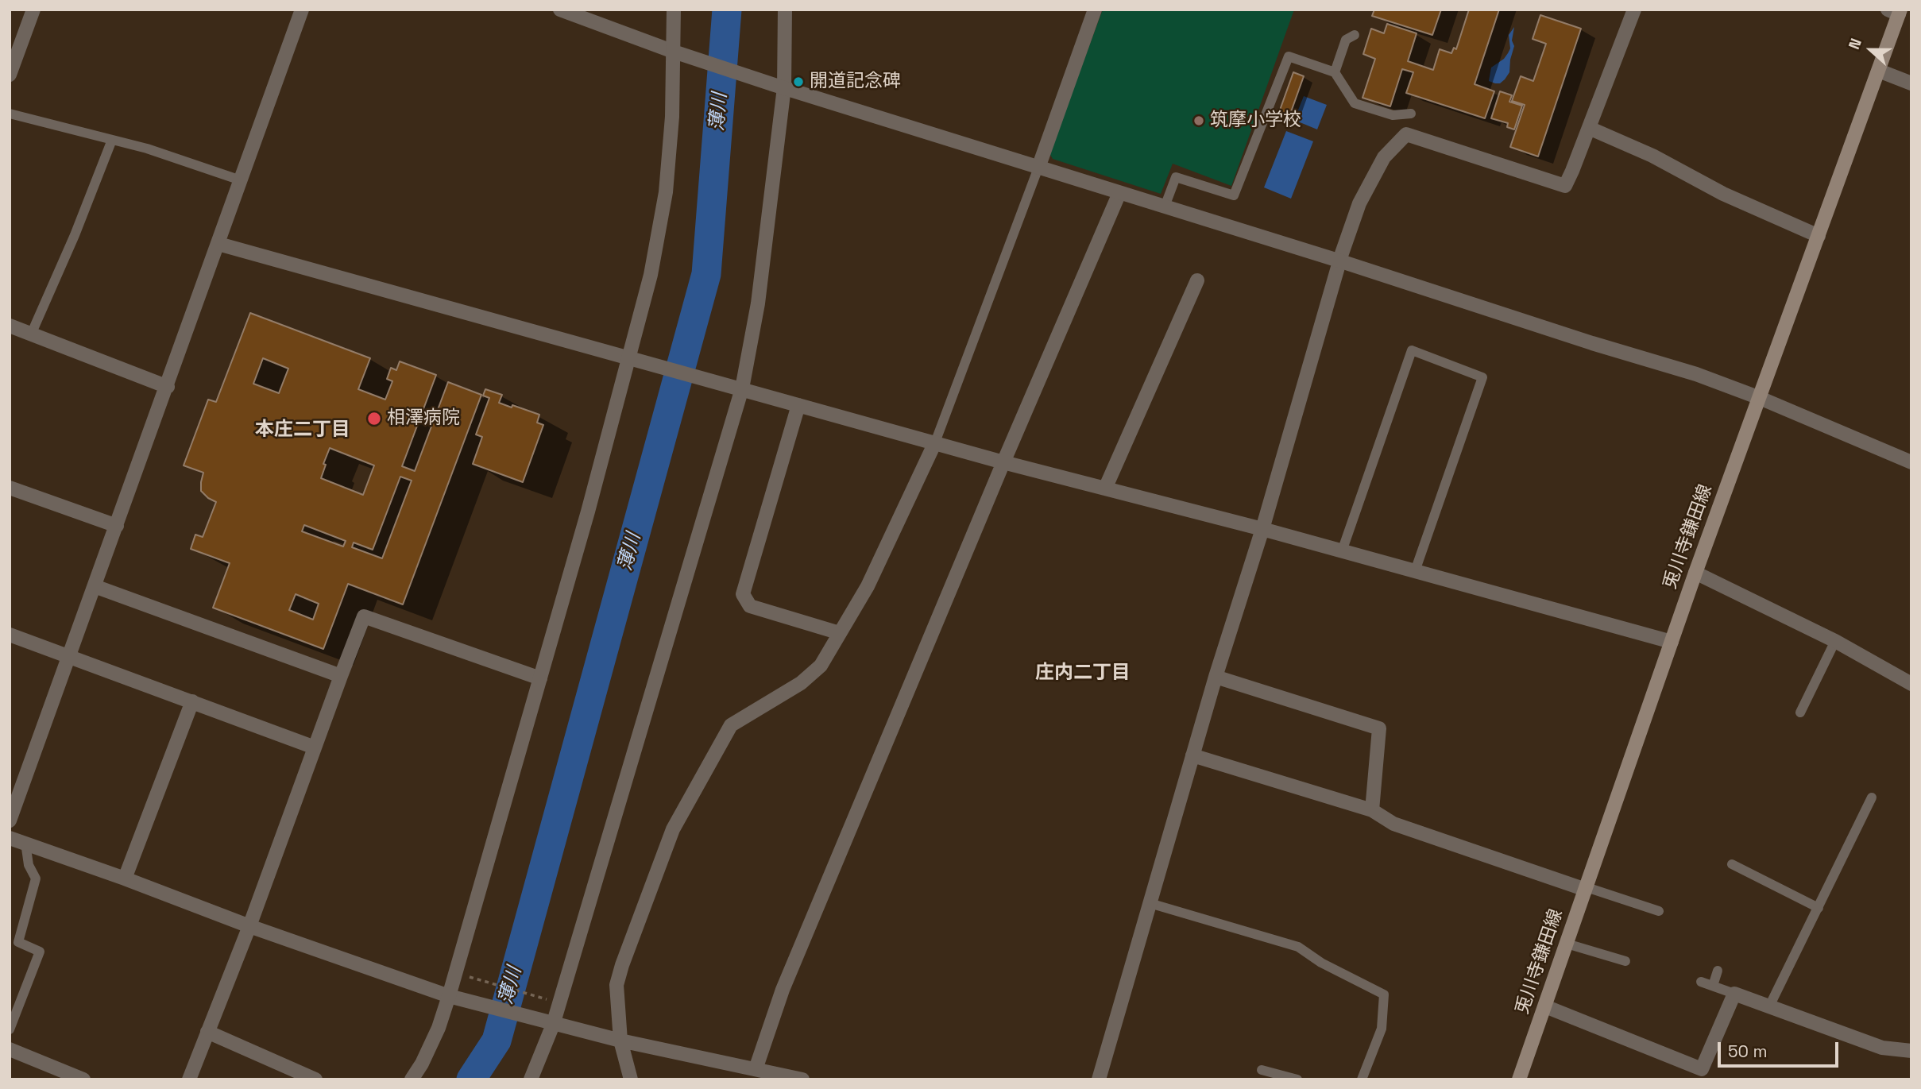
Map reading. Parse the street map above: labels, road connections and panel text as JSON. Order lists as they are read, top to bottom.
{
  "streets": {
    "main road": ["兎川寺鎌田線"]
  },
  "districts": ["本庄二丁目", "庄内二丁目"],
  "water": ["薄川"],
  "places": ["開道記念碑", "筑摩小学校", "相澤病院"],
  "scale_bar": "50 m",
  "north": "left"
}
